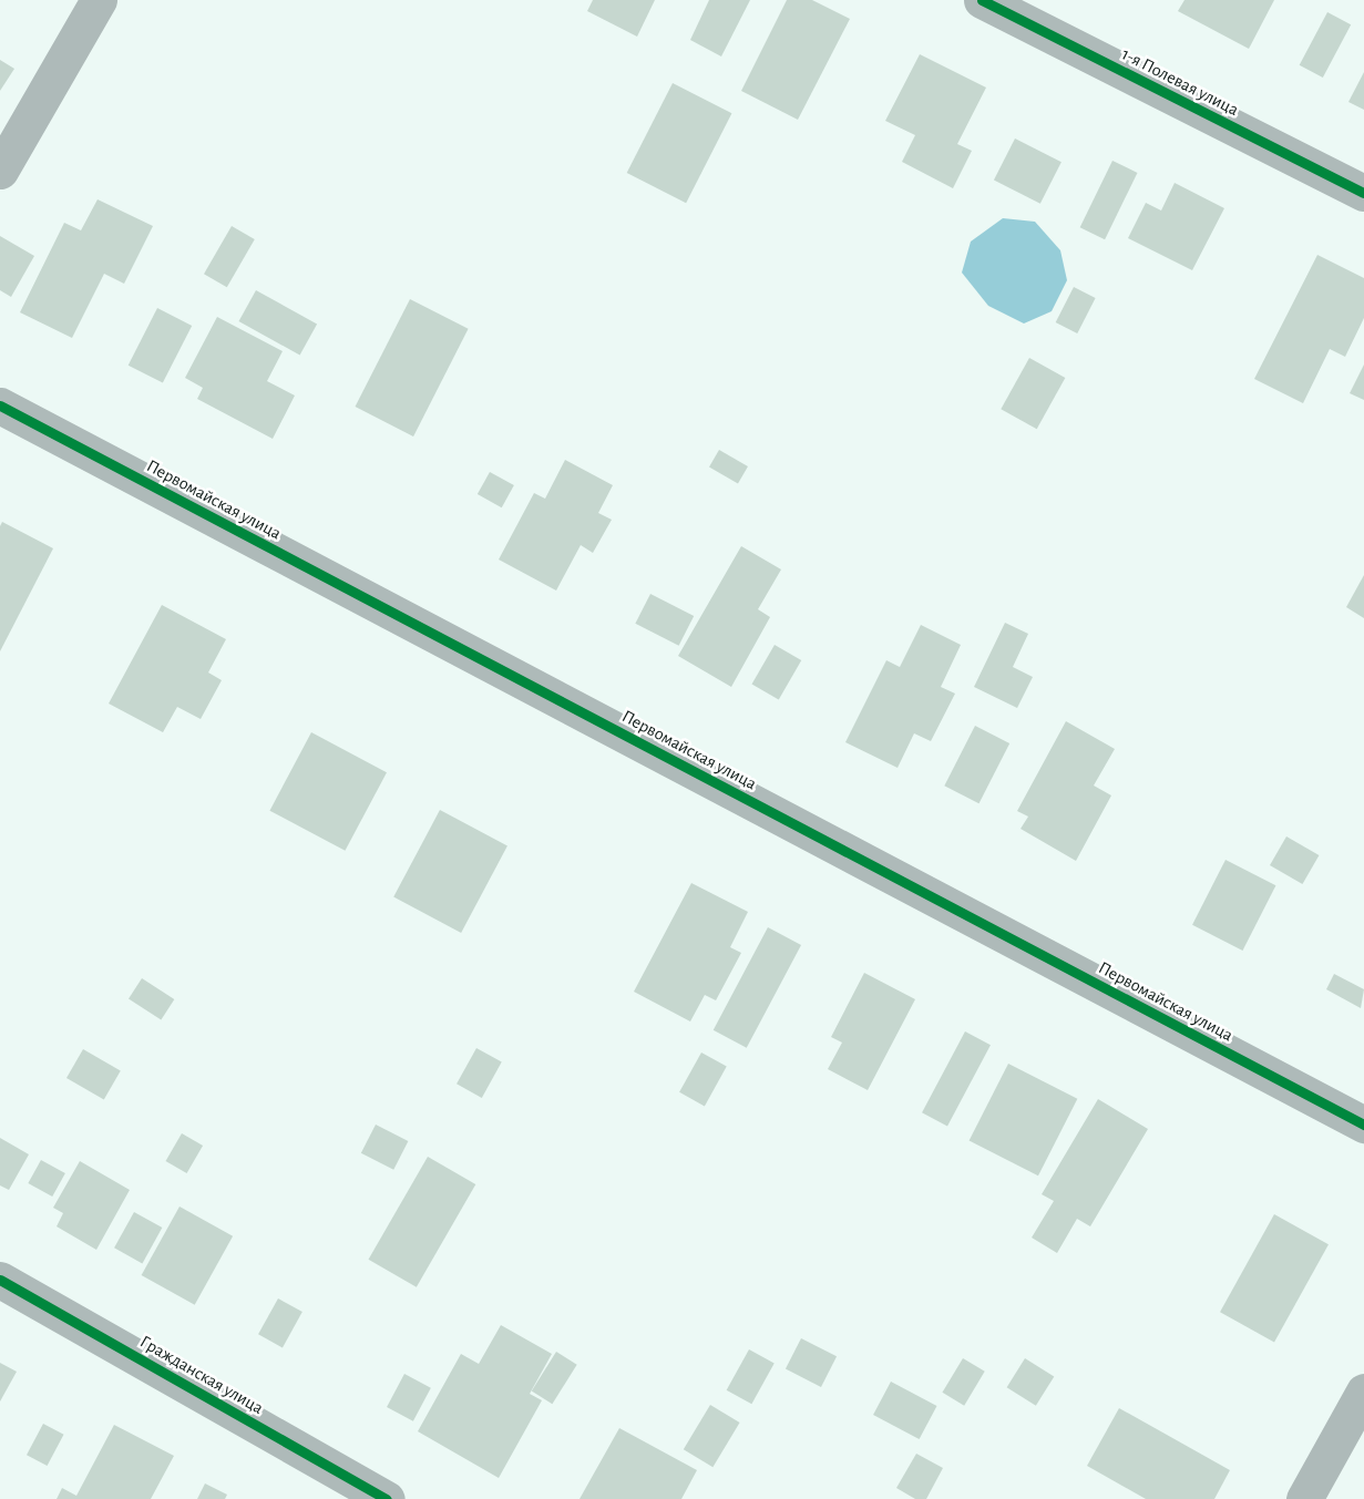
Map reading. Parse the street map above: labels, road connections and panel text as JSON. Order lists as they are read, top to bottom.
{
  "streets": {
    "street": ["1-я Полевая улица", "Первомайская улица", "Гражданская улица"]
  }
}
